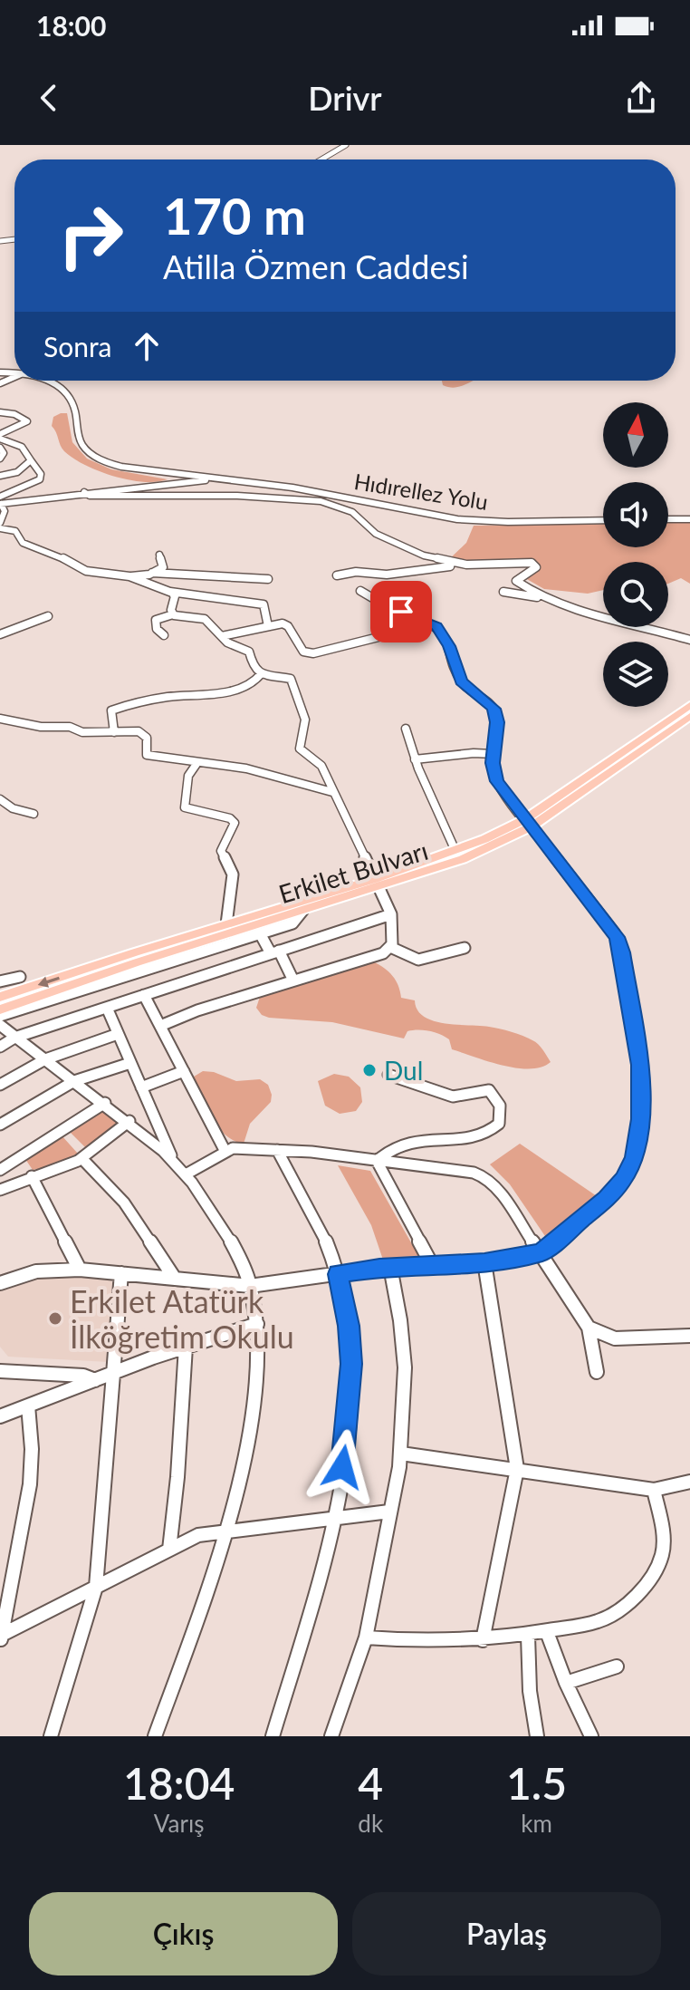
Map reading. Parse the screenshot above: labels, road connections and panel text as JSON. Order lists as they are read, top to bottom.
{
  "streets": {
    "main road": ["Erkilet Bulvarı"],
    "street": ["Hıdırellez Yolu"]
  },
  "places": ["Dul", "Erkilet Atatürk İlköğretim Okulu"],
  "north": "top",
  "page": {
    "status": "18:00",
    "header": "Drivr",
    "turn": ["170 m", "Atilla Özmen Caddesi"],
    "then": "Sonra",
    "eta": [
      "18:04",
      "Varış",
      "4",
      "dk",
      "1.5",
      "km"
    ],
    "buttons": ["Çıkış", "Paylaş"]
  }
}
